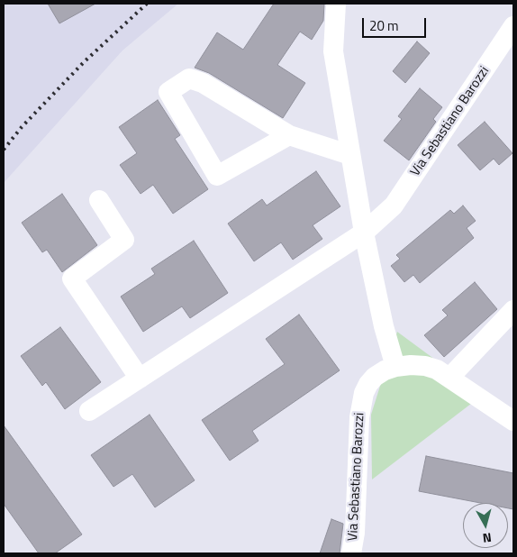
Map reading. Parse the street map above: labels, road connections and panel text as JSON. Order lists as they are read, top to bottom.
{
  "streets": {
    "street": ["Via Sebastiano Barozzi"]
  },
  "scale_bar": "20 m",
  "north": "bottom"
}
